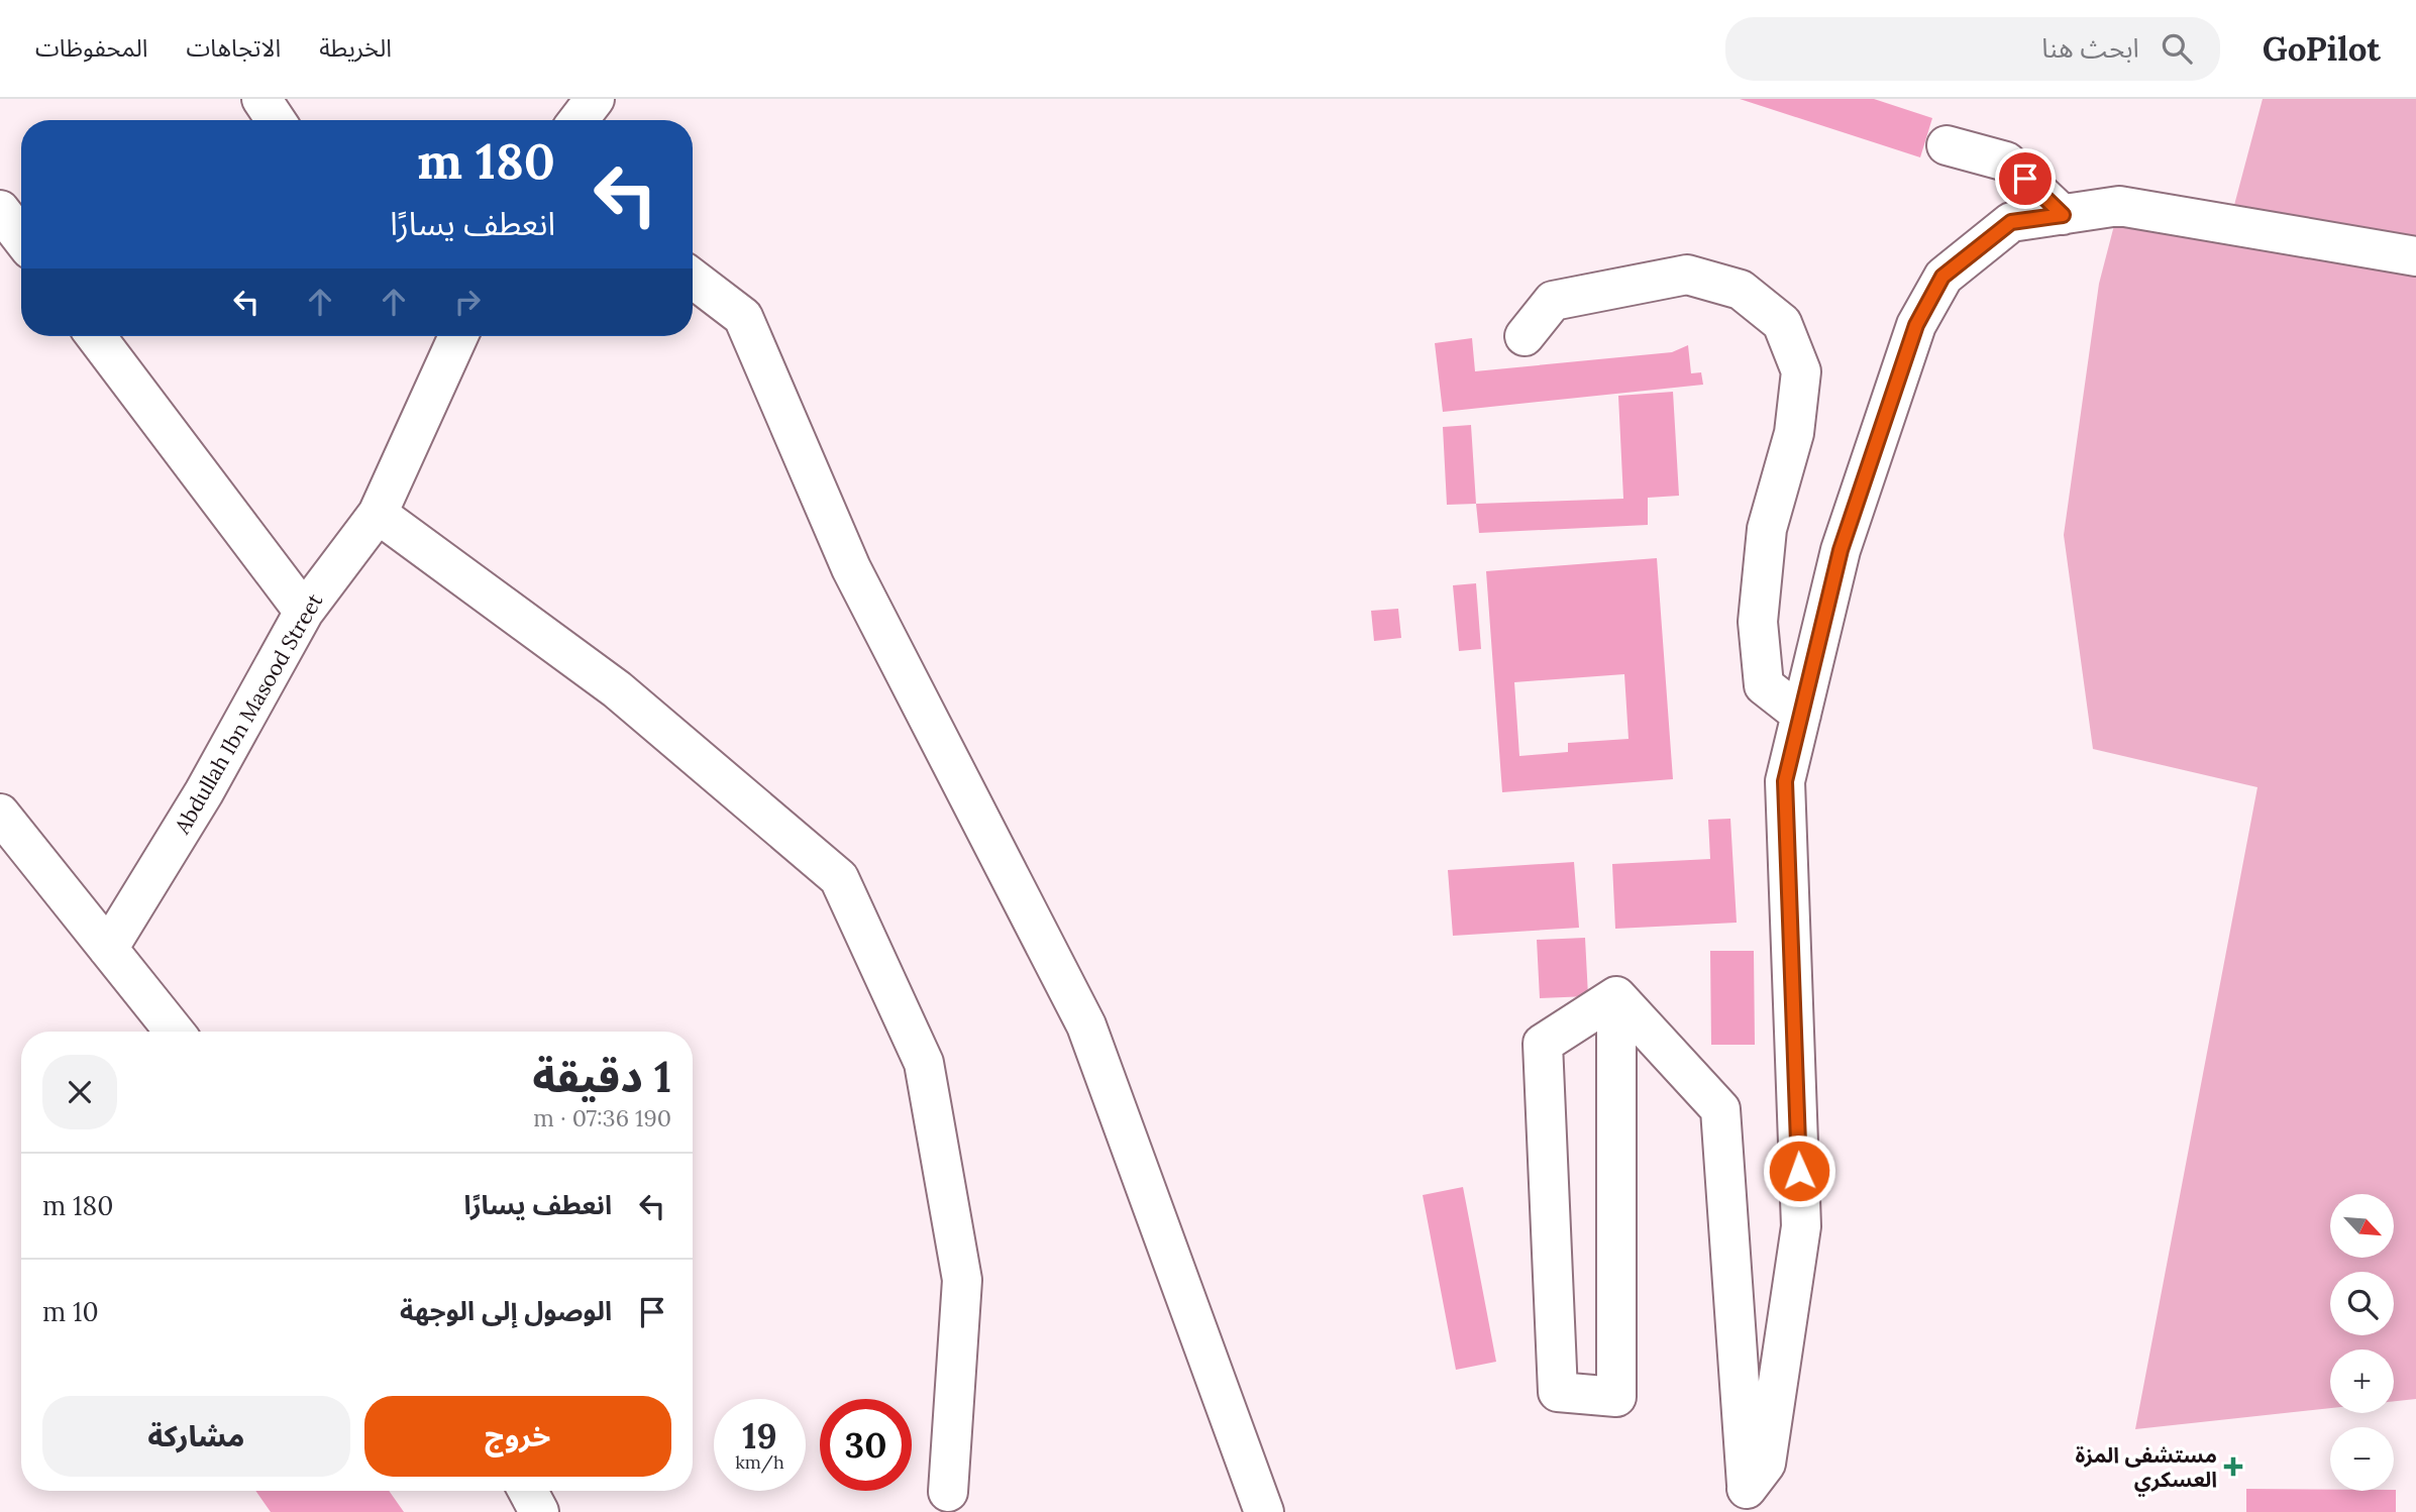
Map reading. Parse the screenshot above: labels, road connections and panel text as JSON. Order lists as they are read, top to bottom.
{
  "streets": {
    "street": ["Abdullah Ibn Masood Street"]
  },
  "places": {
    "health": ["مستشفى المزة العسكري"]
  },
  "north": "bottom right",
  "page": {
    "header": "GoPilot",
    "search": "ابحث هنا",
    "nav": ["الخريطة", "الاتجاهات", "المحفوظات"],
    "turn": ["180 m", "انعطف يسارًا"],
    "heading": ["1 دقيقة", "190 m · 07:36"],
    "list": [
      {
        "name": "انعطف يسارًا",
        "value": "180 m"
      },
      {
        "name": "الوصول إلى الوجهة",
        "value": "10 m"
      }
    ],
    "map_buttons": ["+", "−"],
    "buttons": ["خروج", "مشاركة"],
    "speed": "19 km/h",
    "limit": "30"
  }
}
